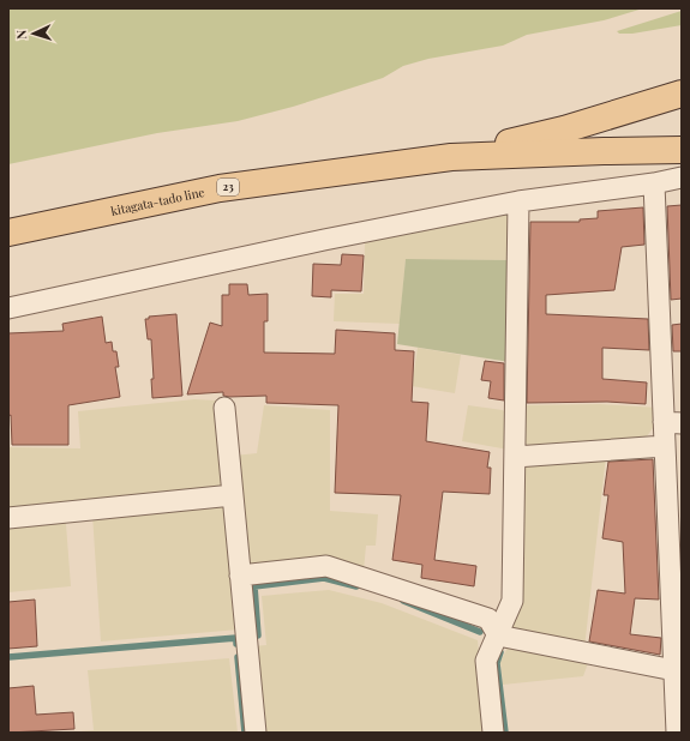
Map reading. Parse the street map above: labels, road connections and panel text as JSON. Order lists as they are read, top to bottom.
{
  "streets": {
    "main road": ["23", "kitagata-tado line"]
  },
  "crossings": [
    ["23", "kitagata-tado line"]
  ],
  "north": "left"
}
